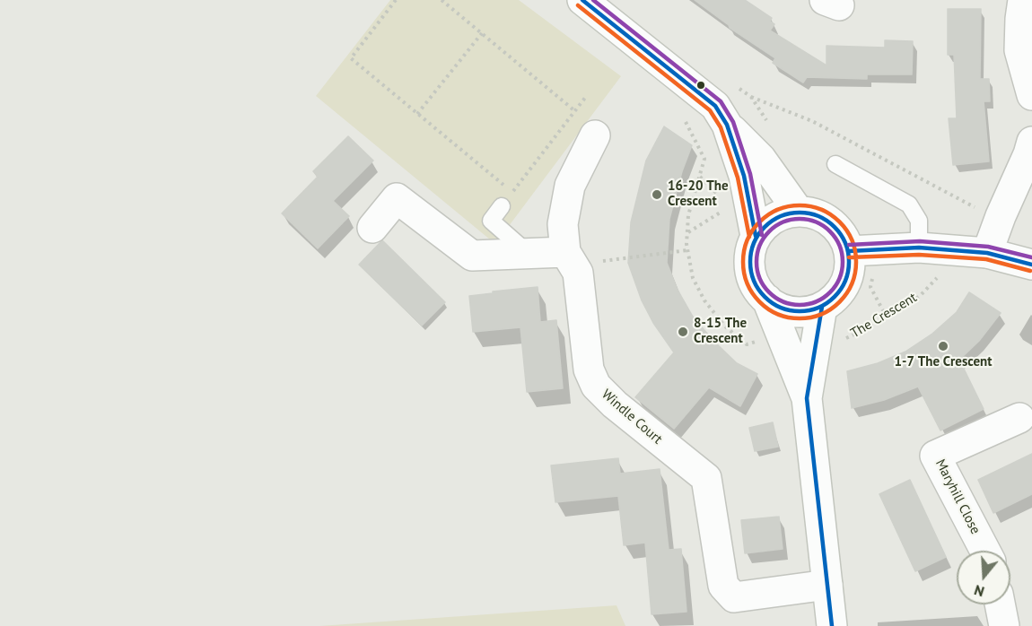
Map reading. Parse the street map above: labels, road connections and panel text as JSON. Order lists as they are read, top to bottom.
{
  "streets": {
    "street": ["Windle Court", "Maryhill Close"],
    "path": ["The Crescent"]
  },
  "places": ["16-20 The Crescent", "8-15 The Crescent", "1-7 The Crescent"],
  "north": "bottom"
}
